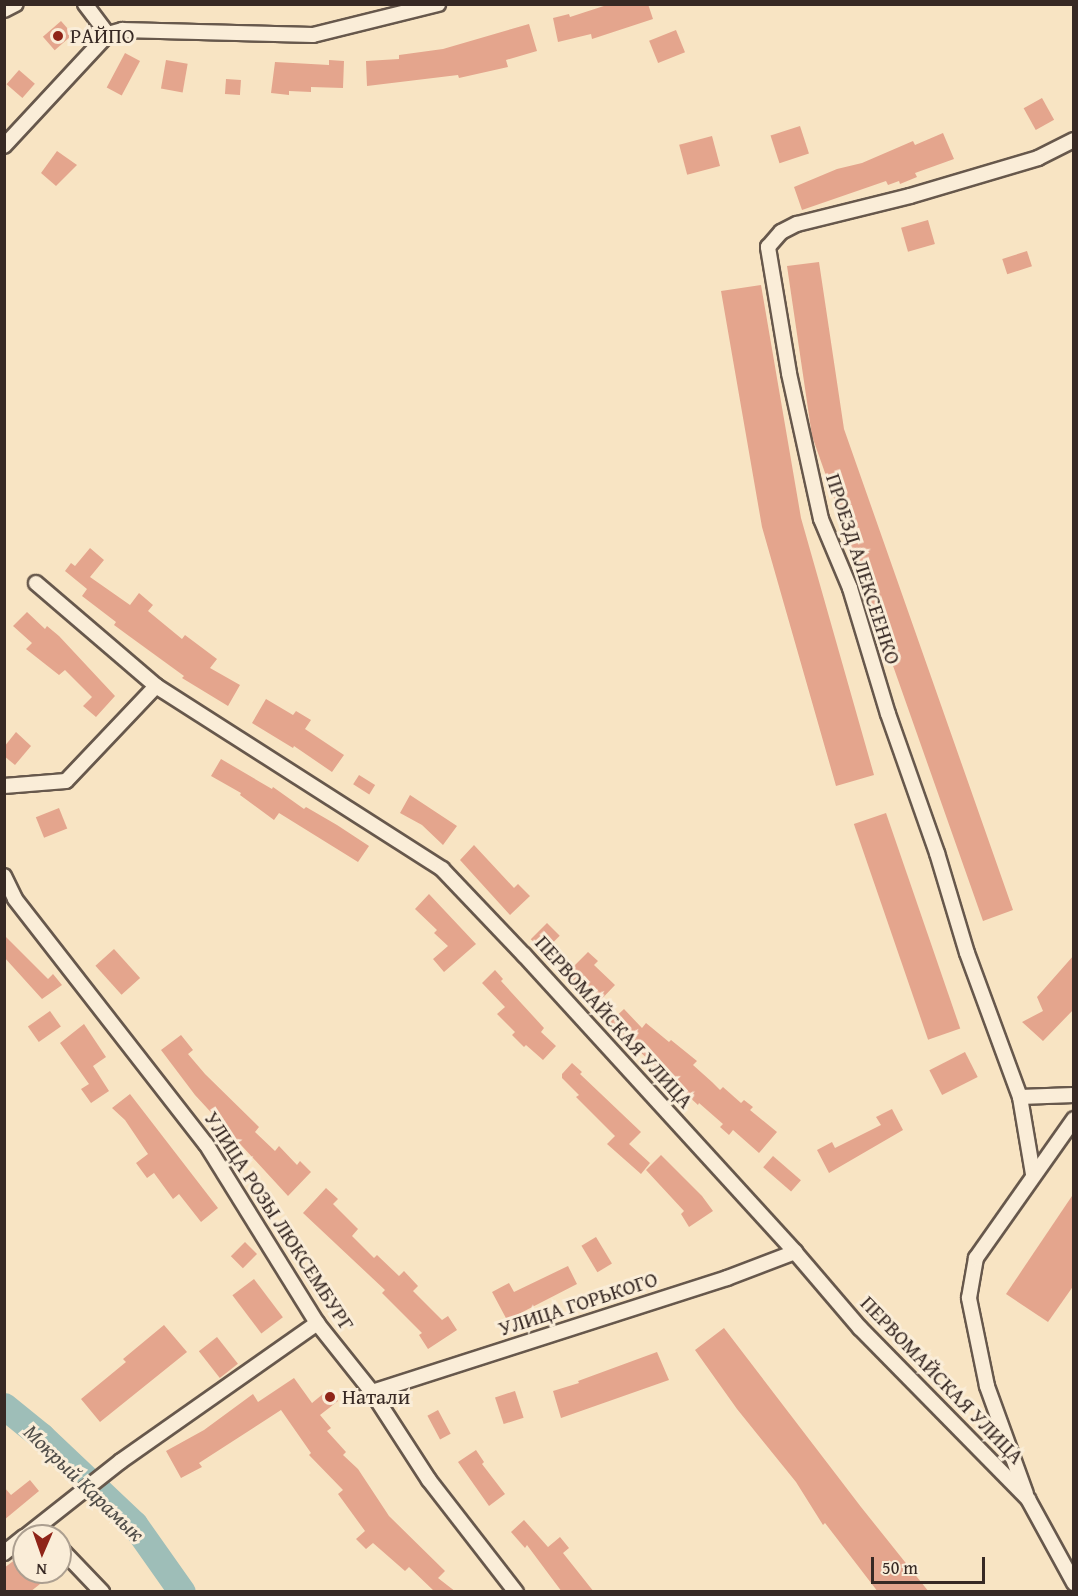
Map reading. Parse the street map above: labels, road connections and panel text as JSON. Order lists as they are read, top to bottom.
{
  "streets": {
    "street": [
      "ПРОЕЗД АЛЕКСЕЕНКО",
      "ПЕРВОМАЙСКАЯ УЛИЦА",
      "УЛИЦА РОЗЫ ЛЮКСЕМБУРГ",
      "УЛИЦА ГОРЬКОГО"
    ]
  },
  "crossings": [
    ["ПЕРВОМАЙСКАЯ УЛИЦА", "УЛИЦА ГОРЬКОГО"],
    ["УЛИЦА РОЗЫ ЛЮКСЕМБУРГ", "УЛИЦА ГОРЬКОГО"]
  ],
  "water": ["Мокрый Карамык"],
  "places": ["РАЙПО", "Натали"],
  "scale_bar": "50 m",
  "north": "bottom"
}
